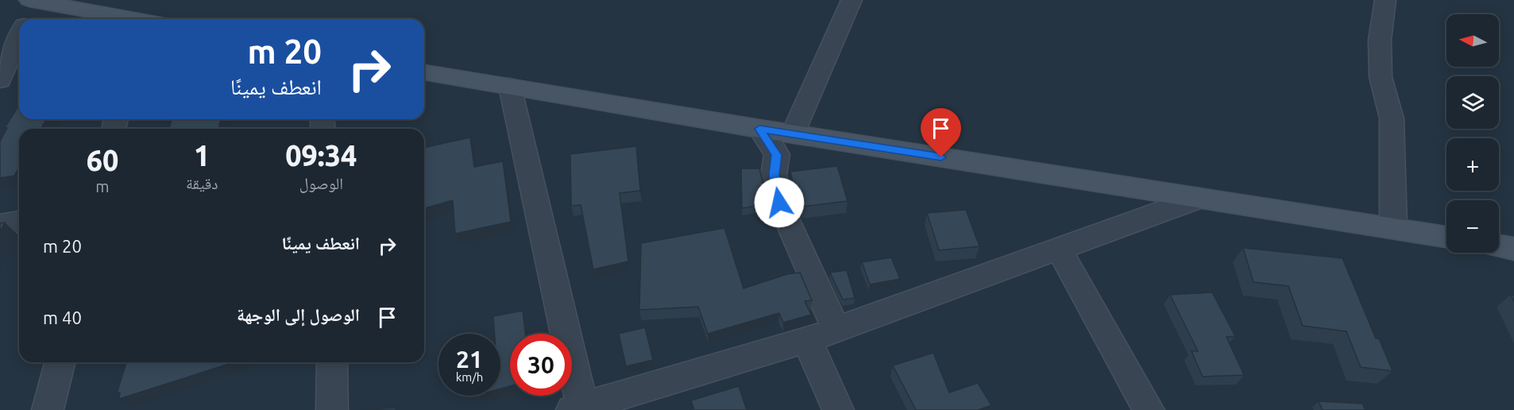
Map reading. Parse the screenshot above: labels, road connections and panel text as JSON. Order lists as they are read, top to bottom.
{
  "north": "left",
  "page": {
    "map_buttons": ["+", "−"],
    "turn": ["20 m", "انعطف يمينًا"],
    "eta": [
      "09:34",
      "الوصول",
      "1",
      "دقيقة",
      "60",
      "m"
    ],
    "list": [
      {
        "name": "انعطف يمينًا",
        "value": "20 m"
      },
      {
        "name": "الوصول إلى الوجهة",
        "value": "40 m"
      }
    ],
    "speed": "21 km/h",
    "limit": "30"
  }
}
